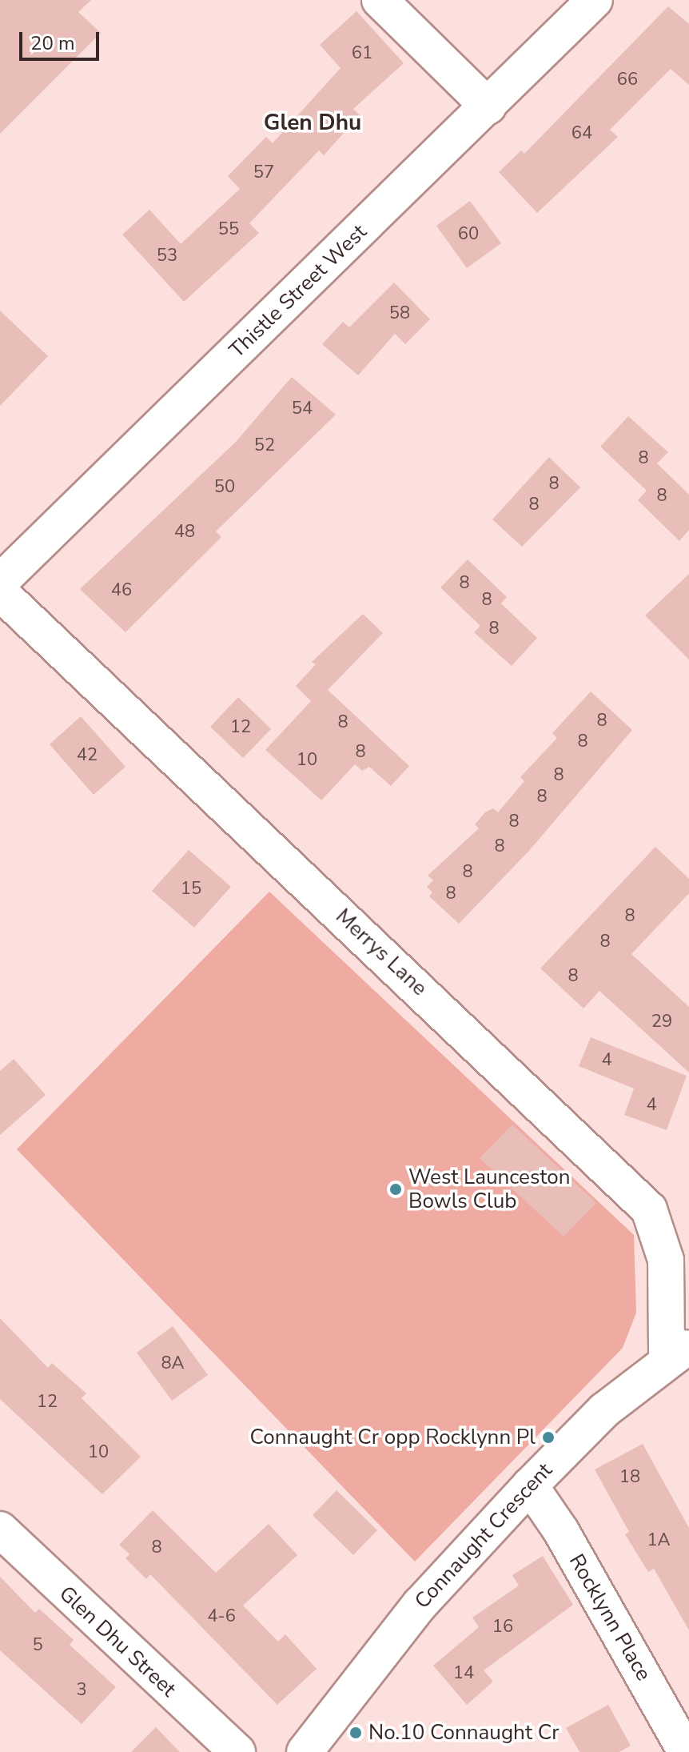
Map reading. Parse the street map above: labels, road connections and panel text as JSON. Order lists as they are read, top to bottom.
{
  "streets": {
    "street": [
      "Thistle Street West",
      "Merrys Lane",
      "Connaught Crescent",
      "Rocklynn Place",
      "Glen Dhu Street"
    ]
  },
  "crossings": [
    ["Merrys Lane", "Connaught Crescent"],
    ["Connaught Crescent", "Rocklynn Place"]
  ],
  "districts": ["Glen Dhu"],
  "places": ["West Launceston Bowls Club", "Connaught Cr opp Rocklynn Pl", "No.10 Connaught Cr"],
  "house_numbers": [
    "61",
    "66",
    "64",
    "57",
    "55",
    "60",
    "53",
    "58",
    "54",
    "52",
    "8",
    "8",
    "50",
    "8",
    "8",
    "48",
    "8",
    "46",
    "8",
    "8",
    "8",
    "8",
    "12",
    "8",
    "8",
    "42",
    "10",
    "8",
    "8",
    "8",
    "8",
    "8",
    "15",
    "8",
    "8",
    "8",
    "8",
    "29",
    "4",
    "4",
    "8A",
    "12",
    "10",
    "18",
    "1A",
    "8",
    "4-6",
    "16",
    "5",
    "14",
    "3"
  ],
  "scale_bar": "20 m"
}
